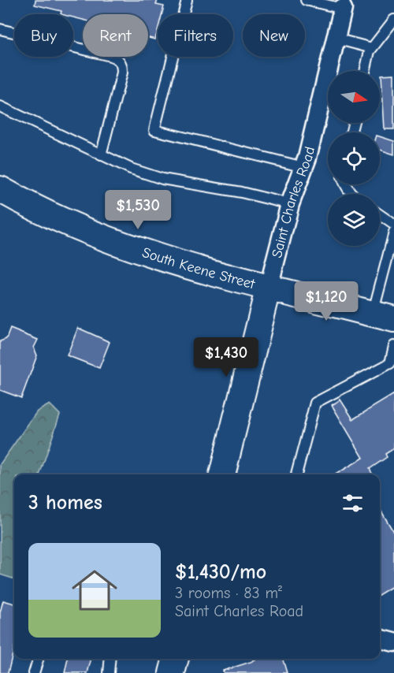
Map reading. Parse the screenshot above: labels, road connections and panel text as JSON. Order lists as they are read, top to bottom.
{
  "streets": {
    "street": ["Saint Charles Road", "South Keene Street"]
  },
  "crossings": [
    ["Saint Charles Road", "South Keene Street"]
  ],
  "north": "right",
  "page": {
    "chip": [
      "Buy",
      "Rent",
      "Filters",
      "New"
    ],
    "price": ["$1,530", "$1,120", "$1,430"],
    "heading": "3 homes",
    "list": [
      {
        "name": "$1,430/mo",
        "note": "3 rooms · 83 m² · Saint Charles Road"
      }
    ]
  }
}
